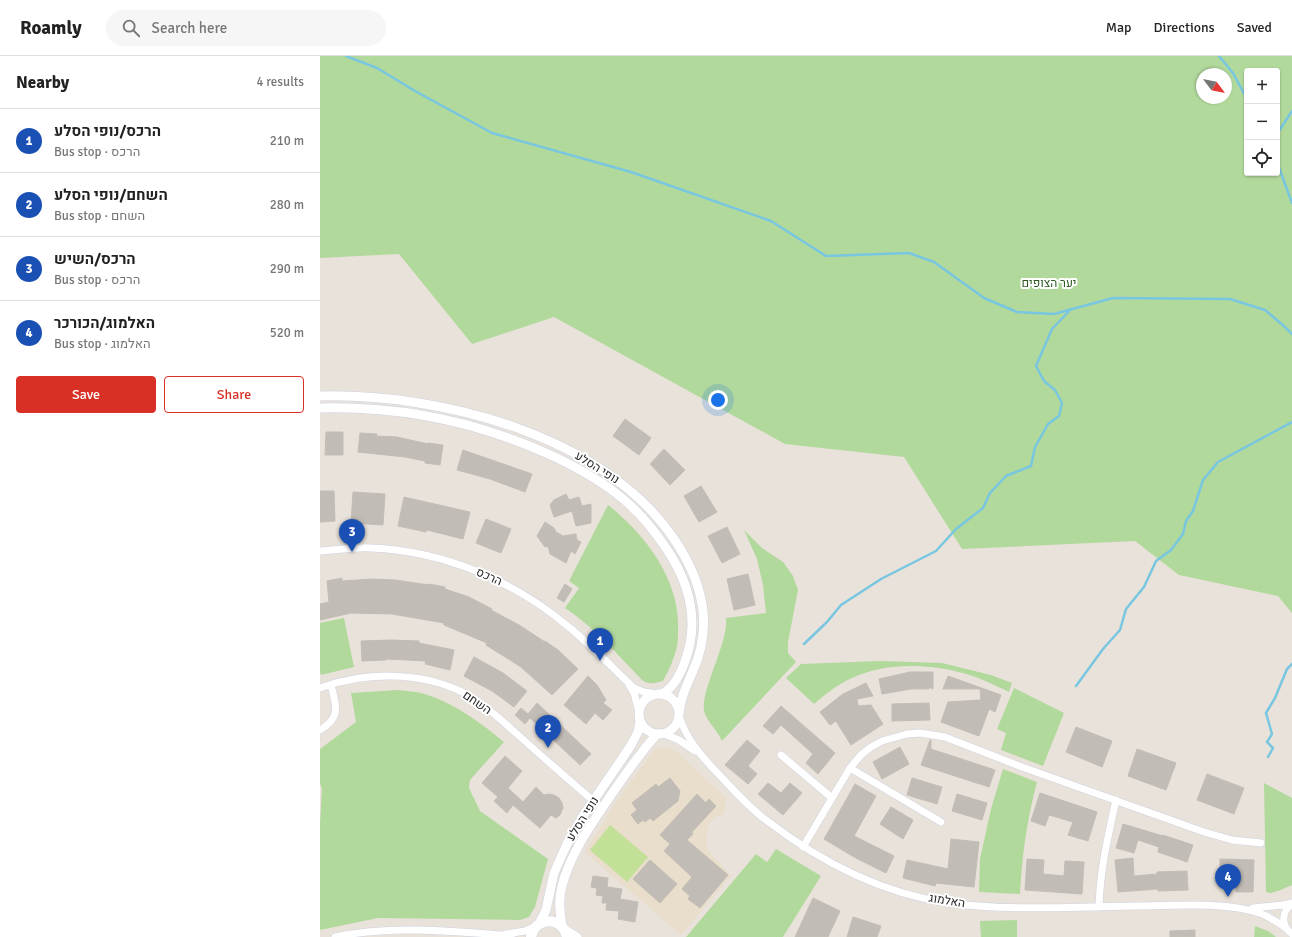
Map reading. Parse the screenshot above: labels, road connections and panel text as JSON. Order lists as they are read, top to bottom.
{
  "streets": {
    "street": [
      "נופי הסלע",
      "הרכס",
      "השחם",
      "האלמוג"
    ]
  },
  "crossings": [
    ["נופי הסלע", "הרכס"],
    ["נופי הסלע", "השחם"],
    ["נופי הסלע", "האלמוג"],
    ["הרכס", "האלמוג"]
  ],
  "parks": ["יער הצופים"],
  "north": "bottom right",
  "page": {
    "header": "Roamly",
    "search": "Search here",
    "nav": ["Map", "Directions", "Saved"],
    "heading": ["Nearby", "4 results"],
    "map_buttons": ["+", "−"],
    "list": [
      {
        "mark": "1",
        "name": "הרכס/נופי הסלע",
        "note": "Bus stop · הרכס",
        "value": "210 m"
      },
      {
        "mark": "2",
        "name": "השחם/נופי הסלע",
        "note": "Bus stop · השחם",
        "value": "280 m"
      },
      {
        "mark": "3",
        "name": "הרכס/השיש",
        "note": "Bus stop · הרכס",
        "value": "290 m"
      },
      {
        "mark": "4",
        "name": "האלמוג/הכורכר",
        "note": "Bus stop · האלמוג",
        "value": "520 m"
      }
    ],
    "buttons": ["Save", "Share"],
    "pins": [
      "3",
      "1",
      "2",
      "4"
    ]
  }
}
